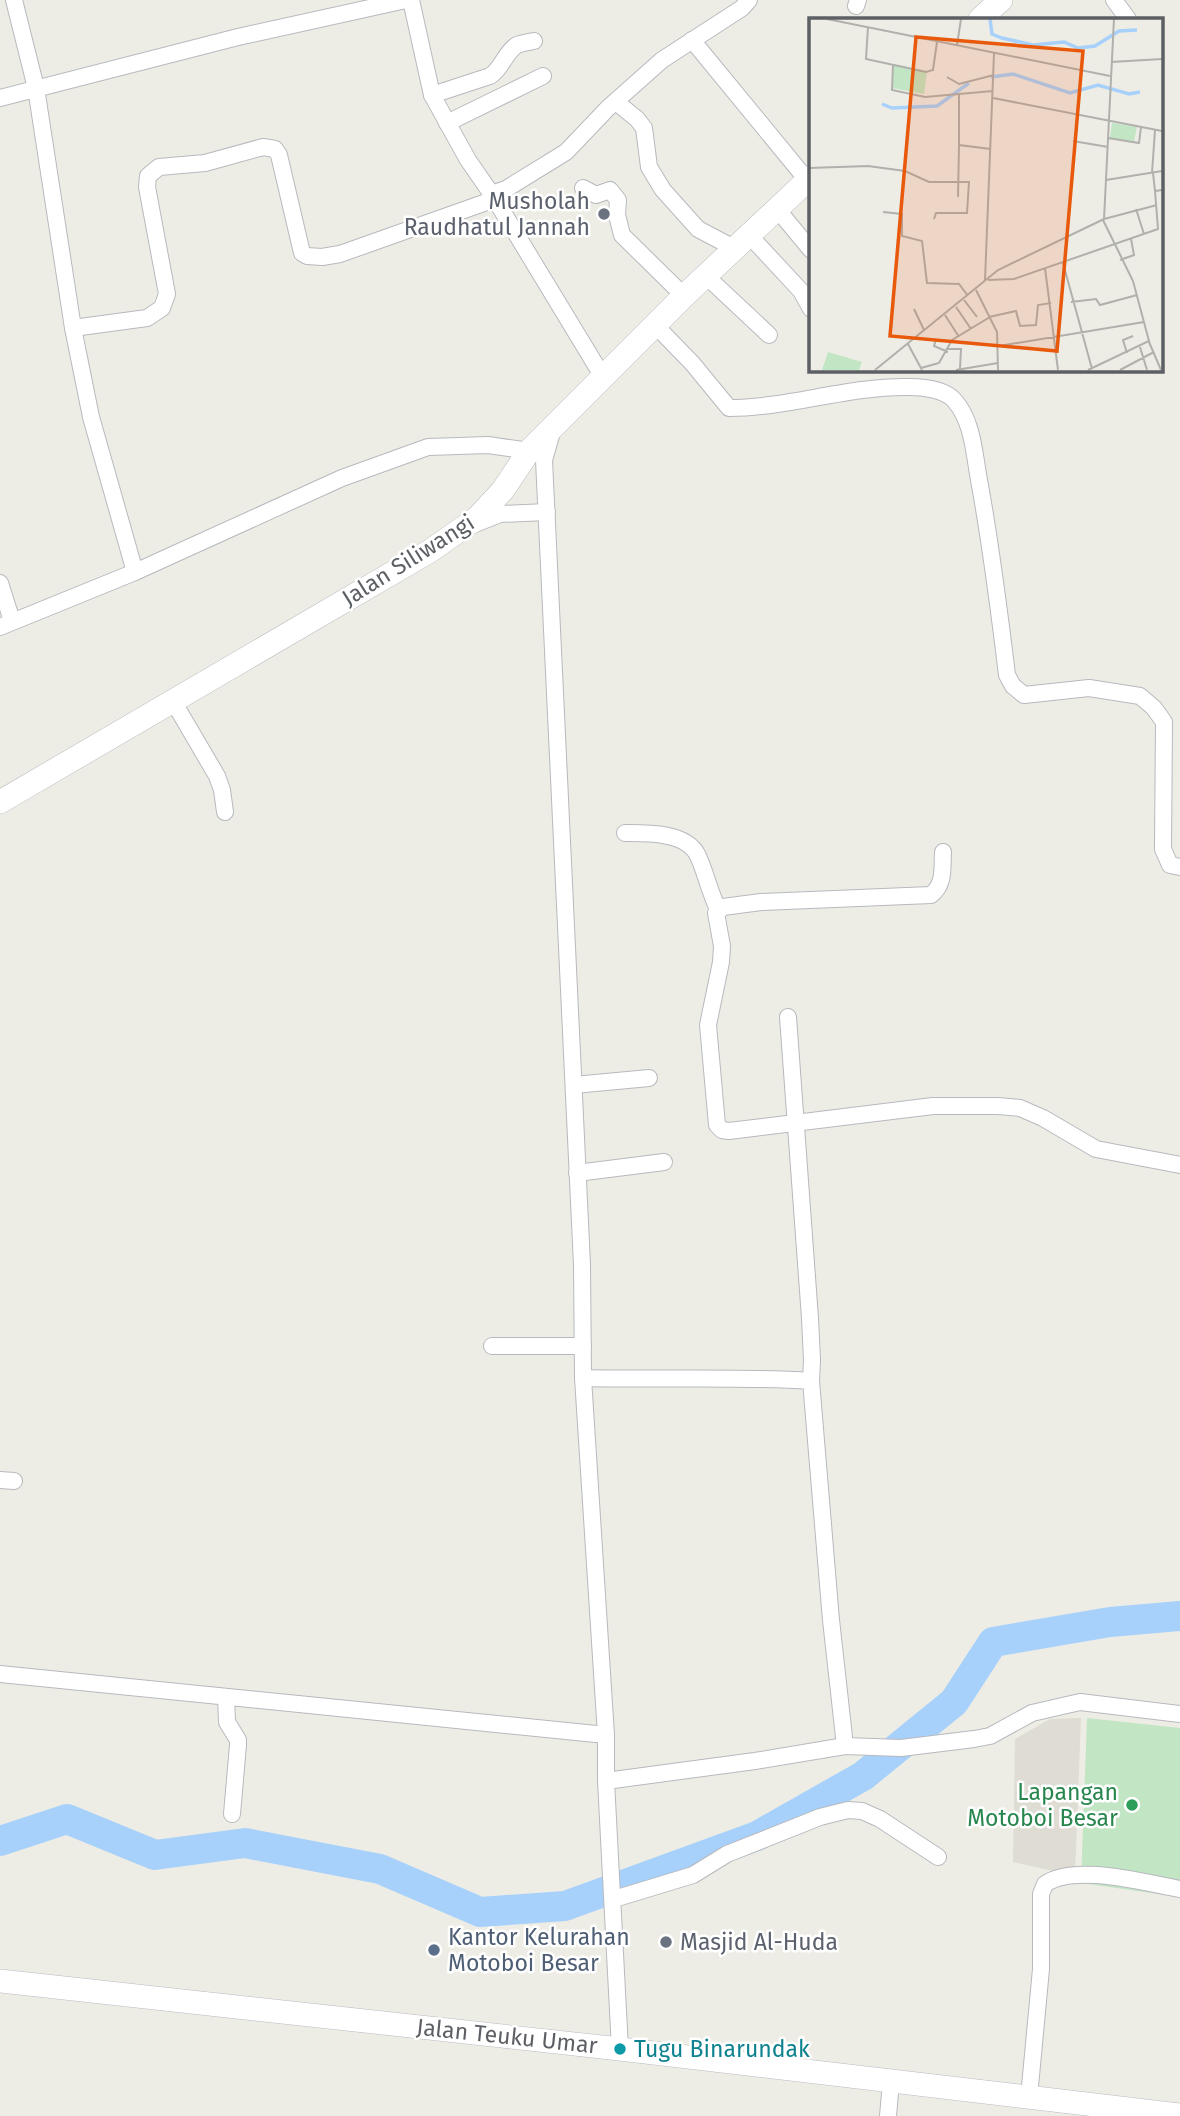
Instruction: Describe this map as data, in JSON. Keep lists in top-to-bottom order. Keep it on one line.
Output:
{"streets":{"street":["Jalan Siliwangi","Jalan Teuku Umar"]},"places":["Musholah Raudhatul Jannah","Lapangan Motoboi Besar","Masjid Al-Huda","Kantor Kelurahan Motoboi Besar","Tugu Binarundak"]}
